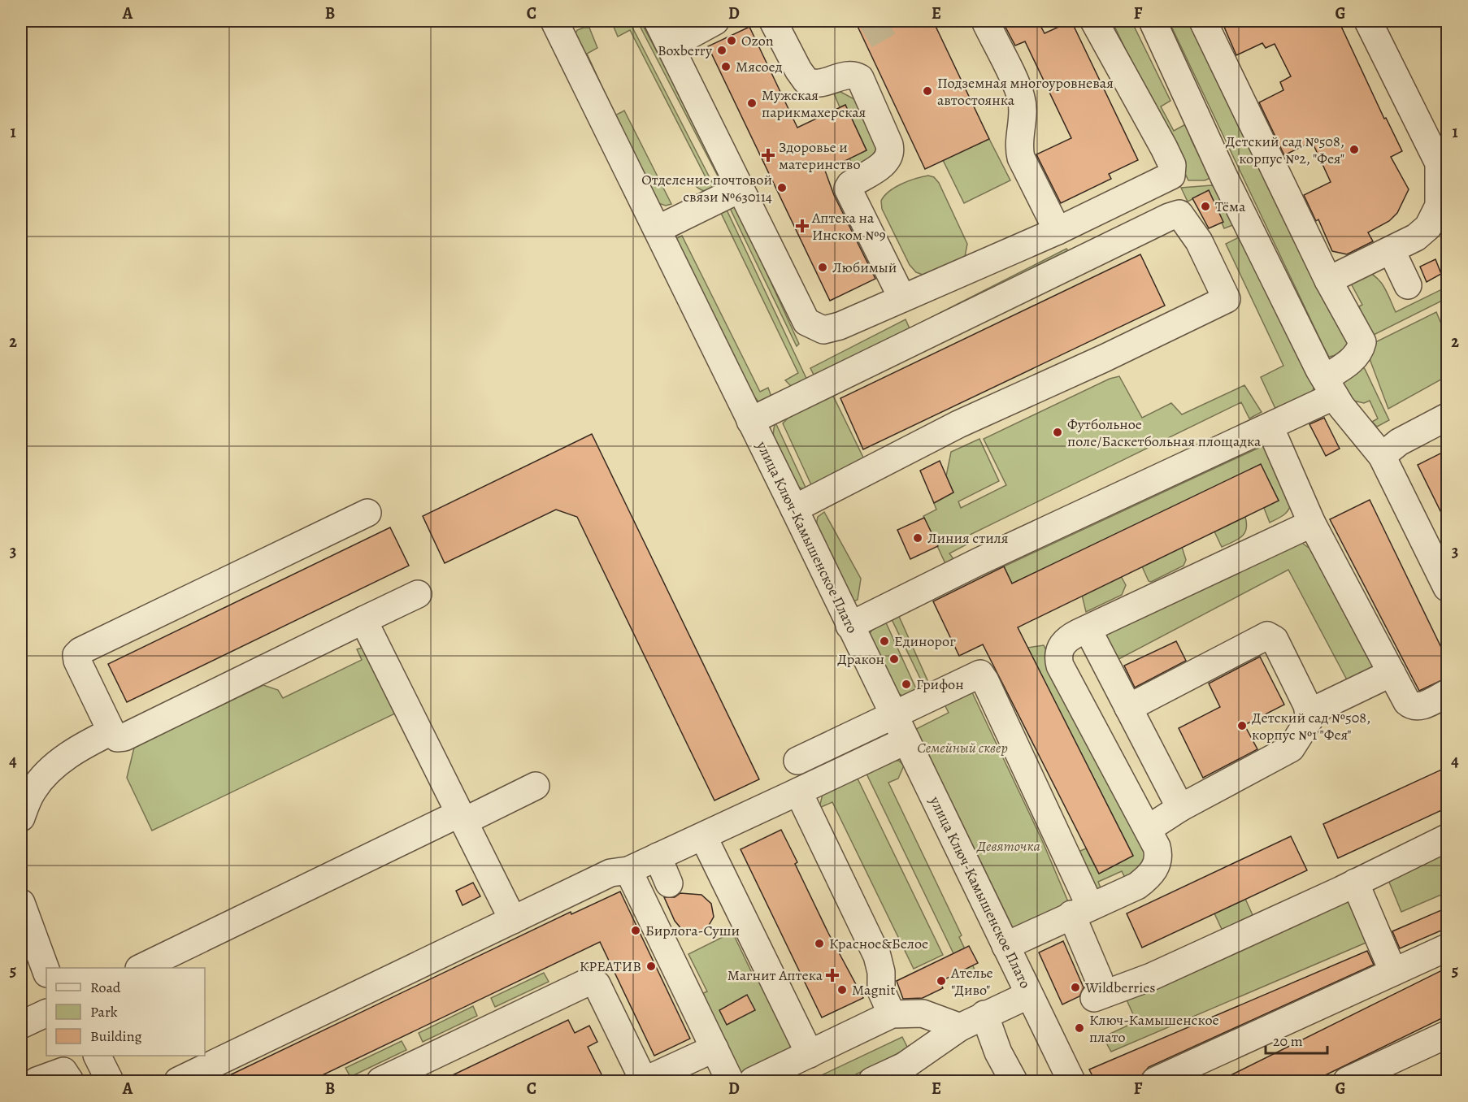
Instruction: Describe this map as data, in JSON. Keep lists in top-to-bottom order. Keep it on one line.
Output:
{"streets":{"street":["улица Ключ-Камышенское Плато"]},"parks":["Семейный сквер","Девяточка"],"places":{"other":["Ozon","Boxberry","Мясоед","Подземная многоуровневая автостоянка","Мужская парикмахерская","Детский сад №508, корпус №2, \"Фея\"","Отделение почтовой связи №630114","Тёма","Любимый","Футбольное поле/Баскетбольная площадка","Линия стиля","Единорог","Дракон","Грифон","Детский сад №508, корпус №1 \"Фея\"","Бирлога-Суши","Красное&Белое","КРЕАТИВ","Ателье \"Диво\"","Wildberries","Magnit","Ключ-Камышенское плато"],"health":["Здоровье и материнство","Аптека на Инском №9","Магнит Аптека"]},"legend":["Road","Park","Building"],"scale_bar":"20 m","grid":{"columns":["A","B","C","D","E","F","G"],"rows":["1","2","3","4","5"]}}
